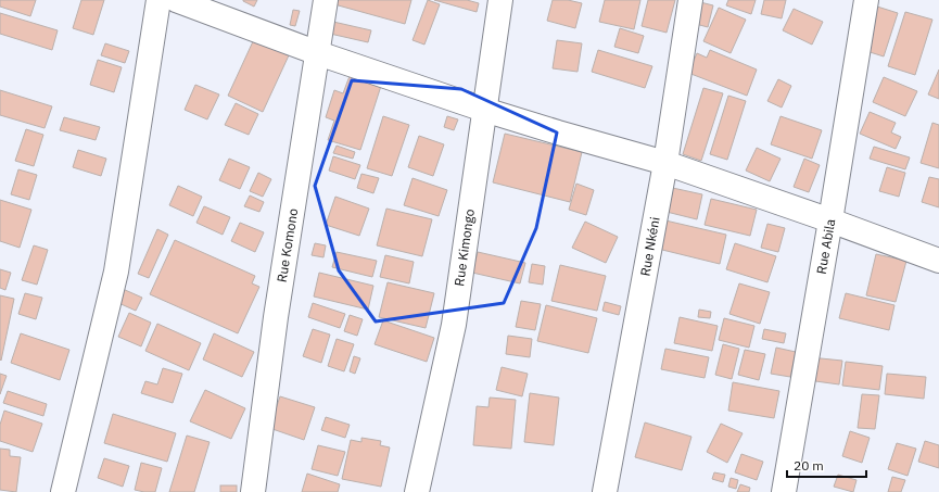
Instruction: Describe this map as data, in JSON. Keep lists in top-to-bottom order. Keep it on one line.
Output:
{"streets":{"street":["Rue Komono","Rue Nkéni","Rue Abila","Rue Kimongo"]},"scale_bar":"20 m"}
